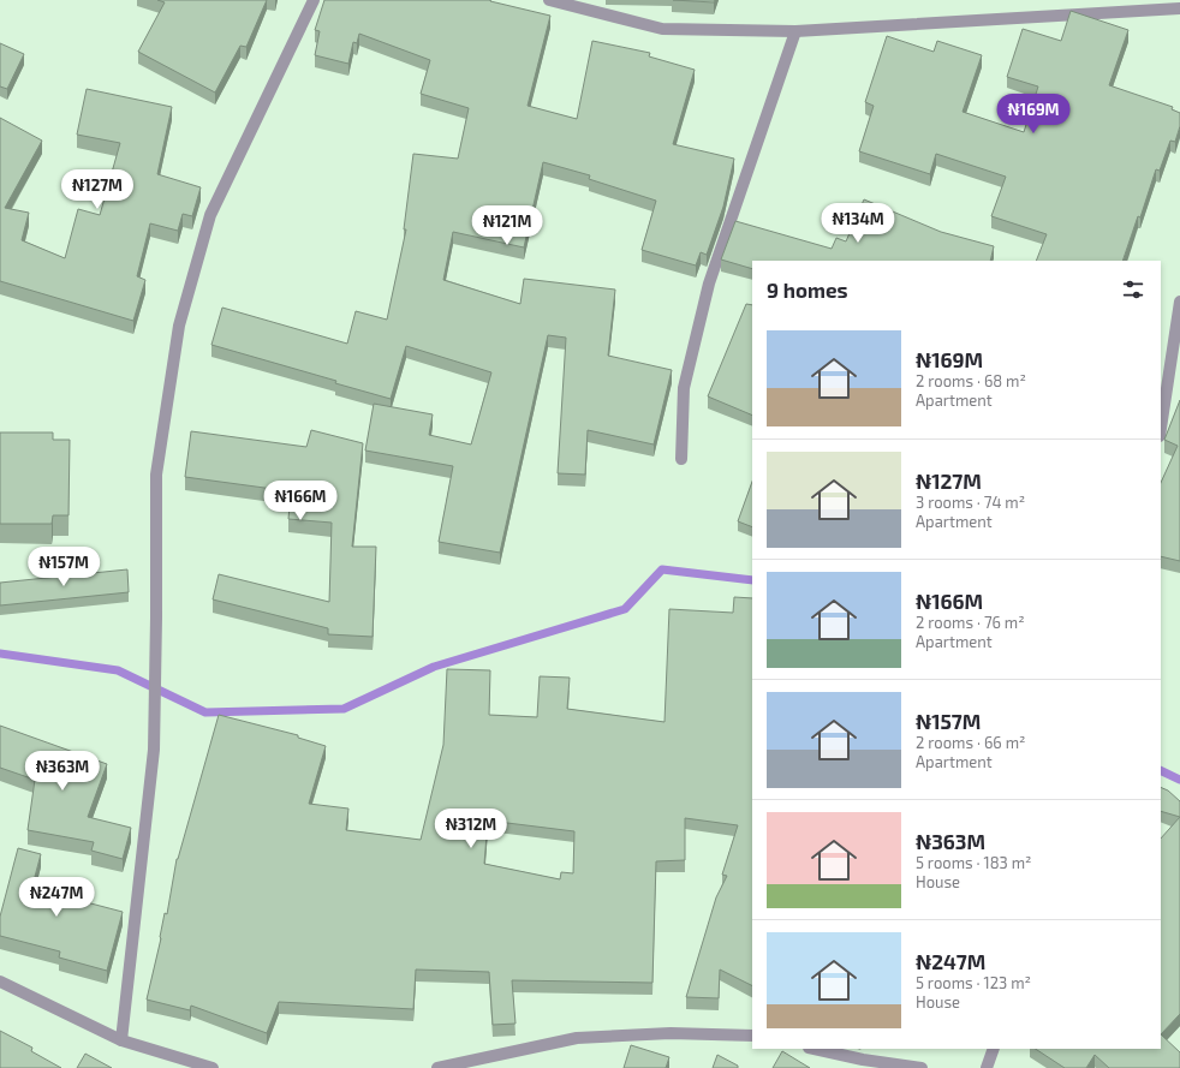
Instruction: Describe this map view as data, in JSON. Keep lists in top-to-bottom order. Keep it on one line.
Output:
{"page":{"price":["₦169M","₦127M","₦134M","₦121M","₦166M","₦157M","₦363M","₦312M","₦247M"],"heading":"9 homes","list":[{"name":"₦169M","note":"2 rooms · 68 m² · Apartment"},{"name":"₦127M","note":"3 rooms · 74 m² · Apartment"},{"name":"₦166M","note":"2 rooms · 76 m² · Apartment"},{"name":"₦157M","note":"2 rooms · 66 m² · Apartment"},{"name":"₦363M","note":"5 rooms · 183 m² · House"},{"name":"₦247M","note":"5 rooms · 123 m² · House"}]}}
